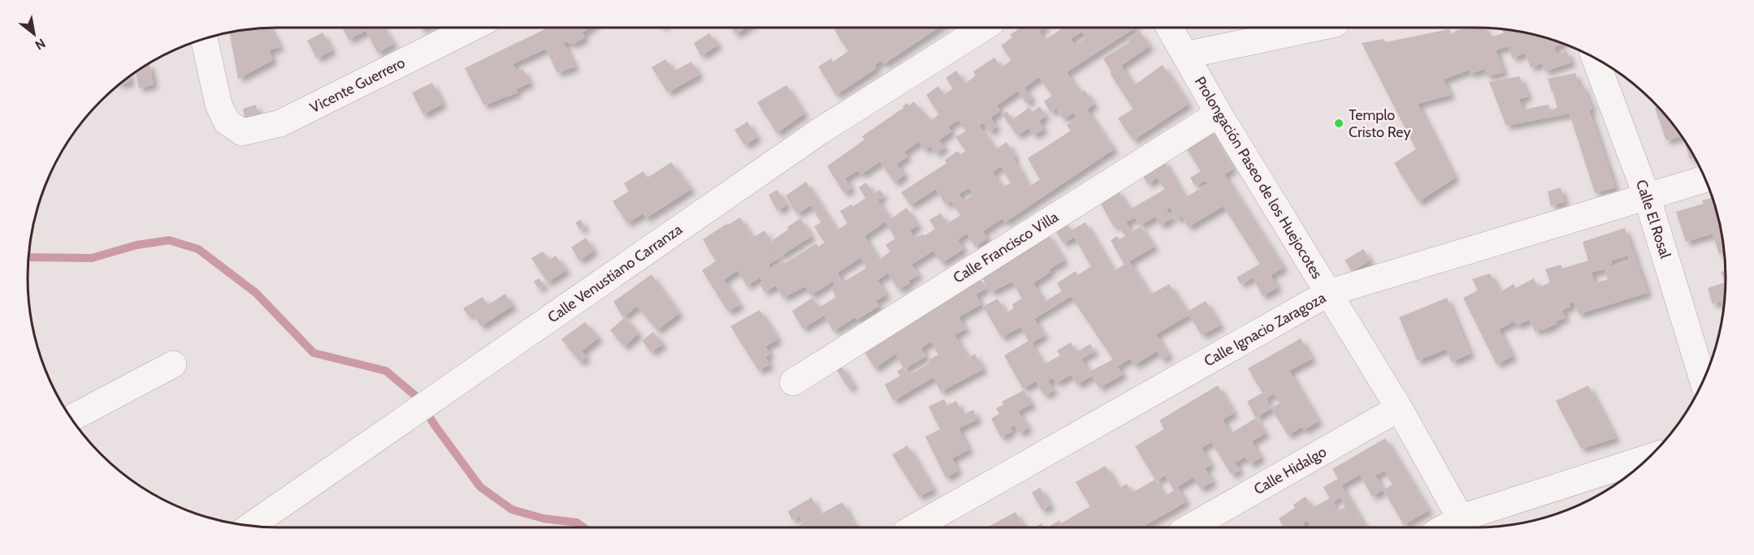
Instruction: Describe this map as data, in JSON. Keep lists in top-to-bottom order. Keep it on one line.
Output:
{"streets":{"street":["Vicente Guerrero","Prolongación Paseo de los Huejocotes","Calle El Rosal","Calle Francisco Villa","Calle Venustiano Carranza","Calle Ignacio Zaragoza","Calle Hidalgo"]},"crossings":[["Prolongación Paseo de los Huejocotes","Calle Francisco Villa"],["Prolongación Paseo de los Huejocotes","Calle Ignacio Zaragoza"],["Prolongación Paseo de los Huejocotes","Calle Hidalgo"],["Calle El Rosal","Calle Ignacio Zaragoza"]],"places":["Templo Cristo Rey"],"north":"bottom right"}
